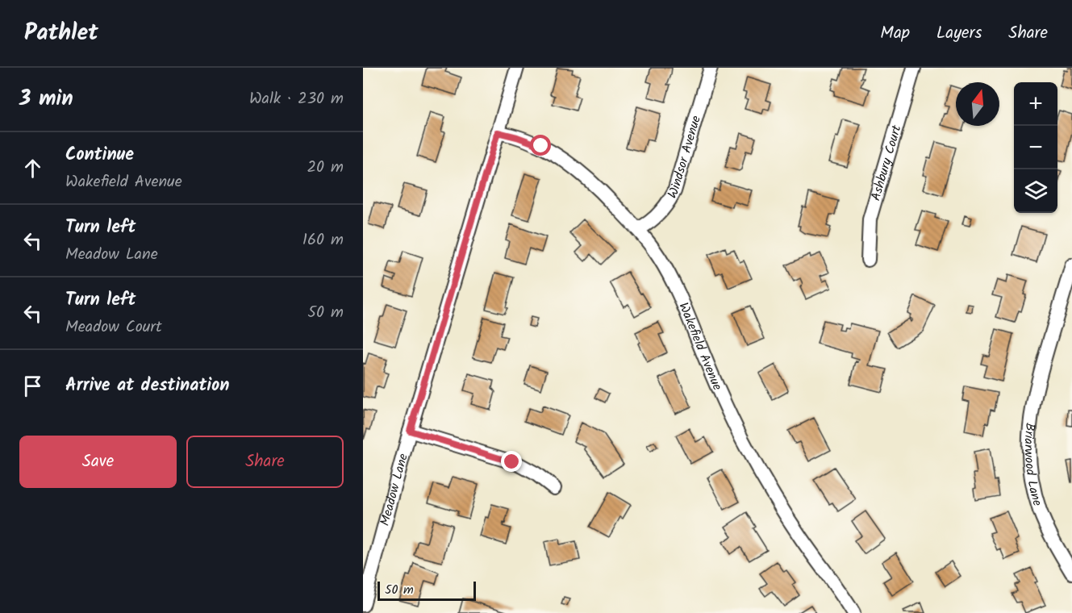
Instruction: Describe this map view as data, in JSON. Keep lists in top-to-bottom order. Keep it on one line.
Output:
{"streets":{"street":["Windsor Avenue","Ashbury Court","Wakefield Avenue","Briarwood Lane","Meadow Lane"]},"crossings":[["Windsor Avenue","Wakefield Avenue"],["Wakefield Avenue","Meadow Lane"]],"scale_bar":"50 m","north":"top","page":{"header":"Pathlet","nav":["Map","Layers","Share"],"heading":["3 min","Walk · 230 m"],"map_buttons":["+","−"],"list":[["Continue","Wakefield Avenue","20 m"],["Turn left","Meadow Lane","160 m"],["Turn left","Meadow Court","50 m"],"Arrive at destination"],"buttons":["Save","Share"],"scale":"50 m"}}
